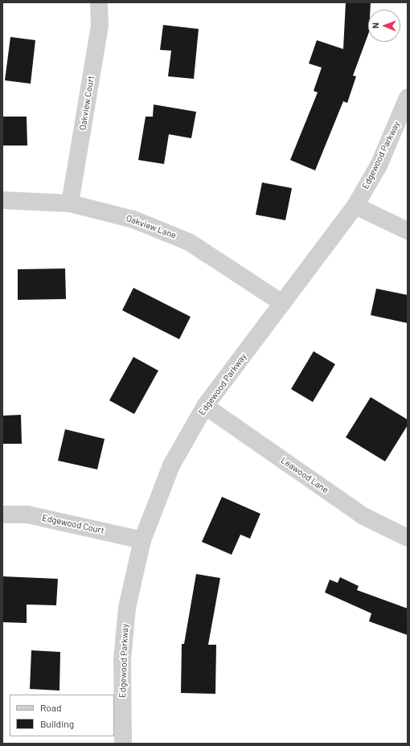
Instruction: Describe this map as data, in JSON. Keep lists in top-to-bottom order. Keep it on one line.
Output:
{"streets":{"street":["Oakview Court","Edgewood Parkway","Oakview Lane","Leawood Lane","Edgewood Court"]},"crossings":[["Oakview Court","Oakview Lane"],["Edgewood Parkway","Oakview Lane"],["Edgewood Parkway","Leawood Lane"],["Edgewood Parkway","Edgewood Court"]],"legend":["Road","Building"],"north":"left"}
